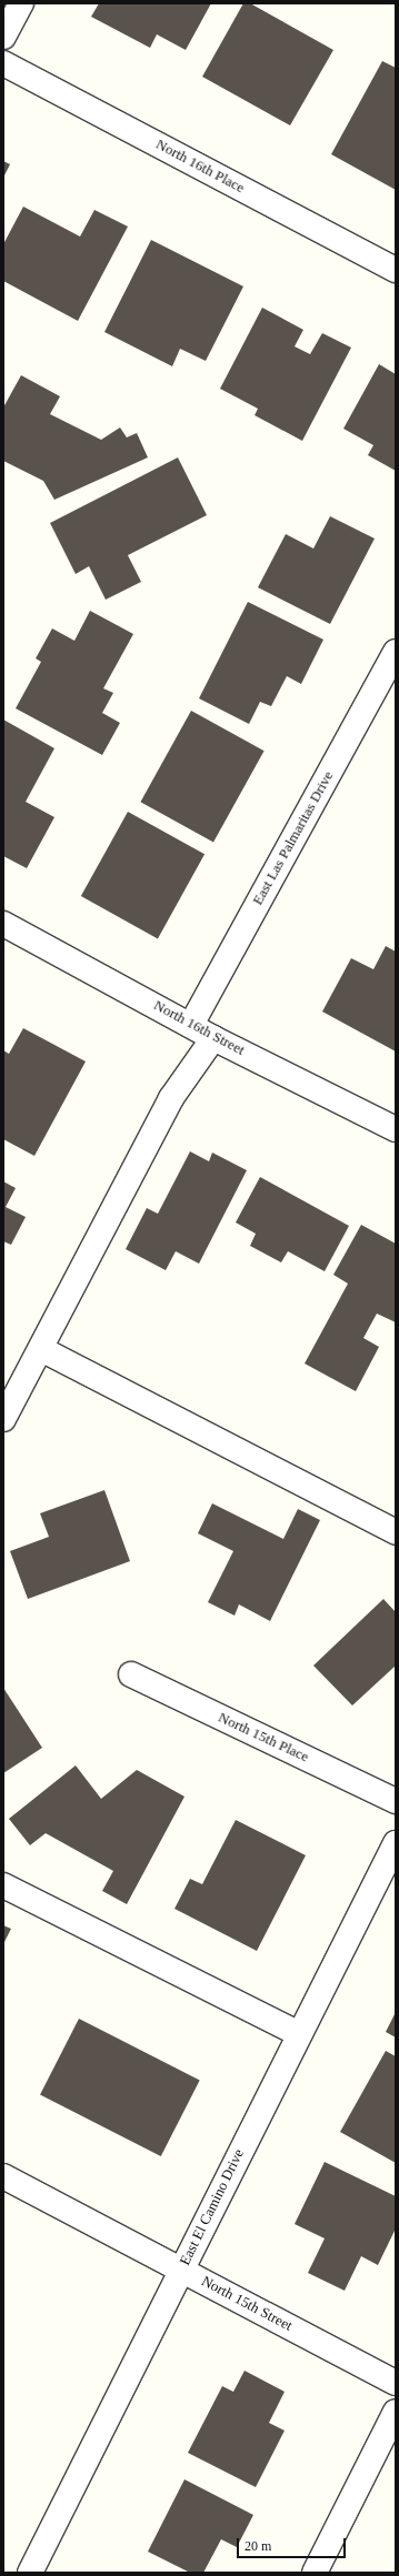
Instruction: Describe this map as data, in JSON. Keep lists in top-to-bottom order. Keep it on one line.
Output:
{"streets":{"street":["North 16th Place","East Las Palmaritas Drive","North 16th Street","North 15th Place","East El Camino Drive","North 15th Street"]},"crossings":[["East Las Palmaritas Drive","North 16th Street"],["East El Camino Drive","North 15th Street"]],"scale_bar":"20 m"}
